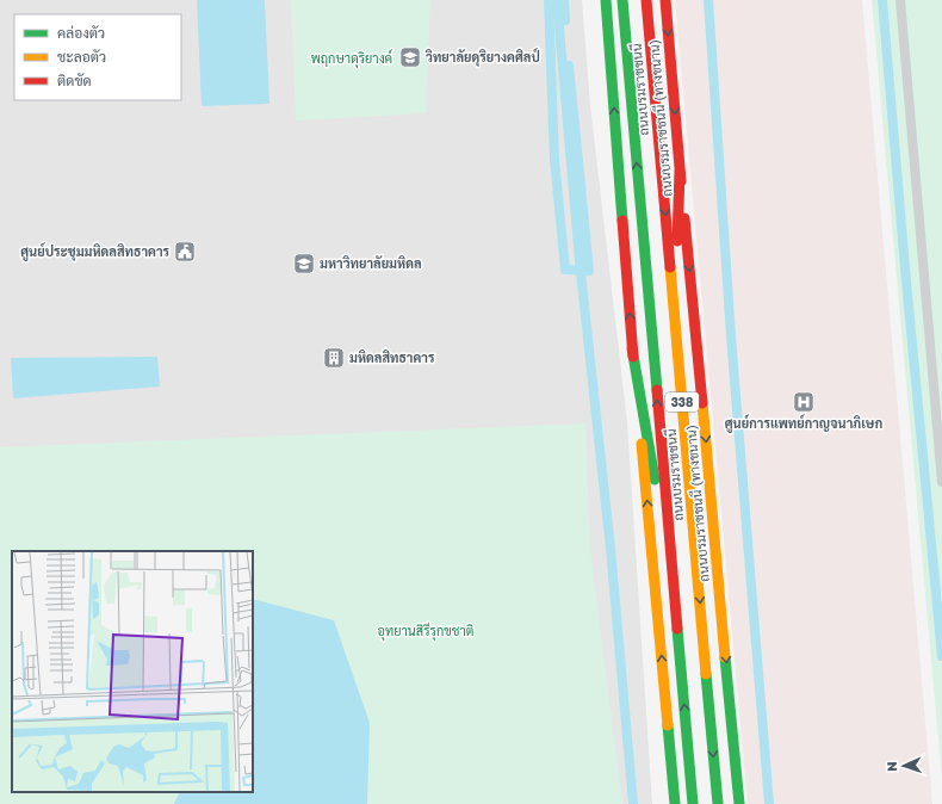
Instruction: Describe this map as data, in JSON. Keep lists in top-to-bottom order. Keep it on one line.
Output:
{"streets":{"main road":["ถนนบรมราชชนนี","ถนนบรมราชชนนี (ทางขนาน)","338"]},"parks":["พฤกษาดุริยางค์","อุทยานสิรีรุกขชาติ"],"places":{"school or university":["วิทยาลัยดุริยางคศิลป์","มหาวิทยาลัยมหิดล"],"public building":["ศูนย์ประชุมมหิดลสิทธาคาร"],"building":["มหิดลสิทธาคาร"],"hospital":["ศูนย์การแพทย์กาญจนาภิเษก"]},"legend":["คล่องตัว","ชะลอตัว","ติดขัด"],"north":"left"}
